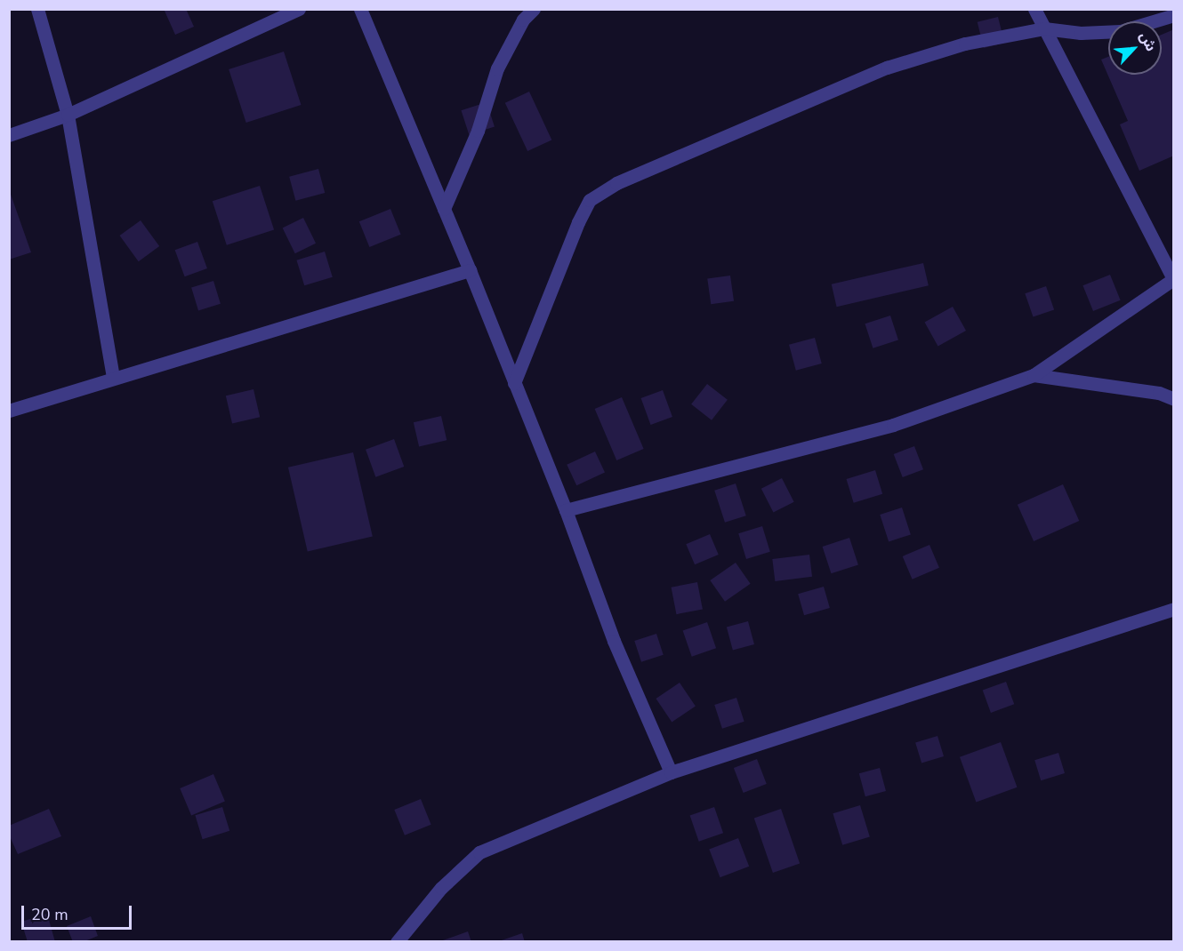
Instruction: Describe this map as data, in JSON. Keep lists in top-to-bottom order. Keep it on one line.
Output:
{"scale_bar":"20 m","north":"top right"}
